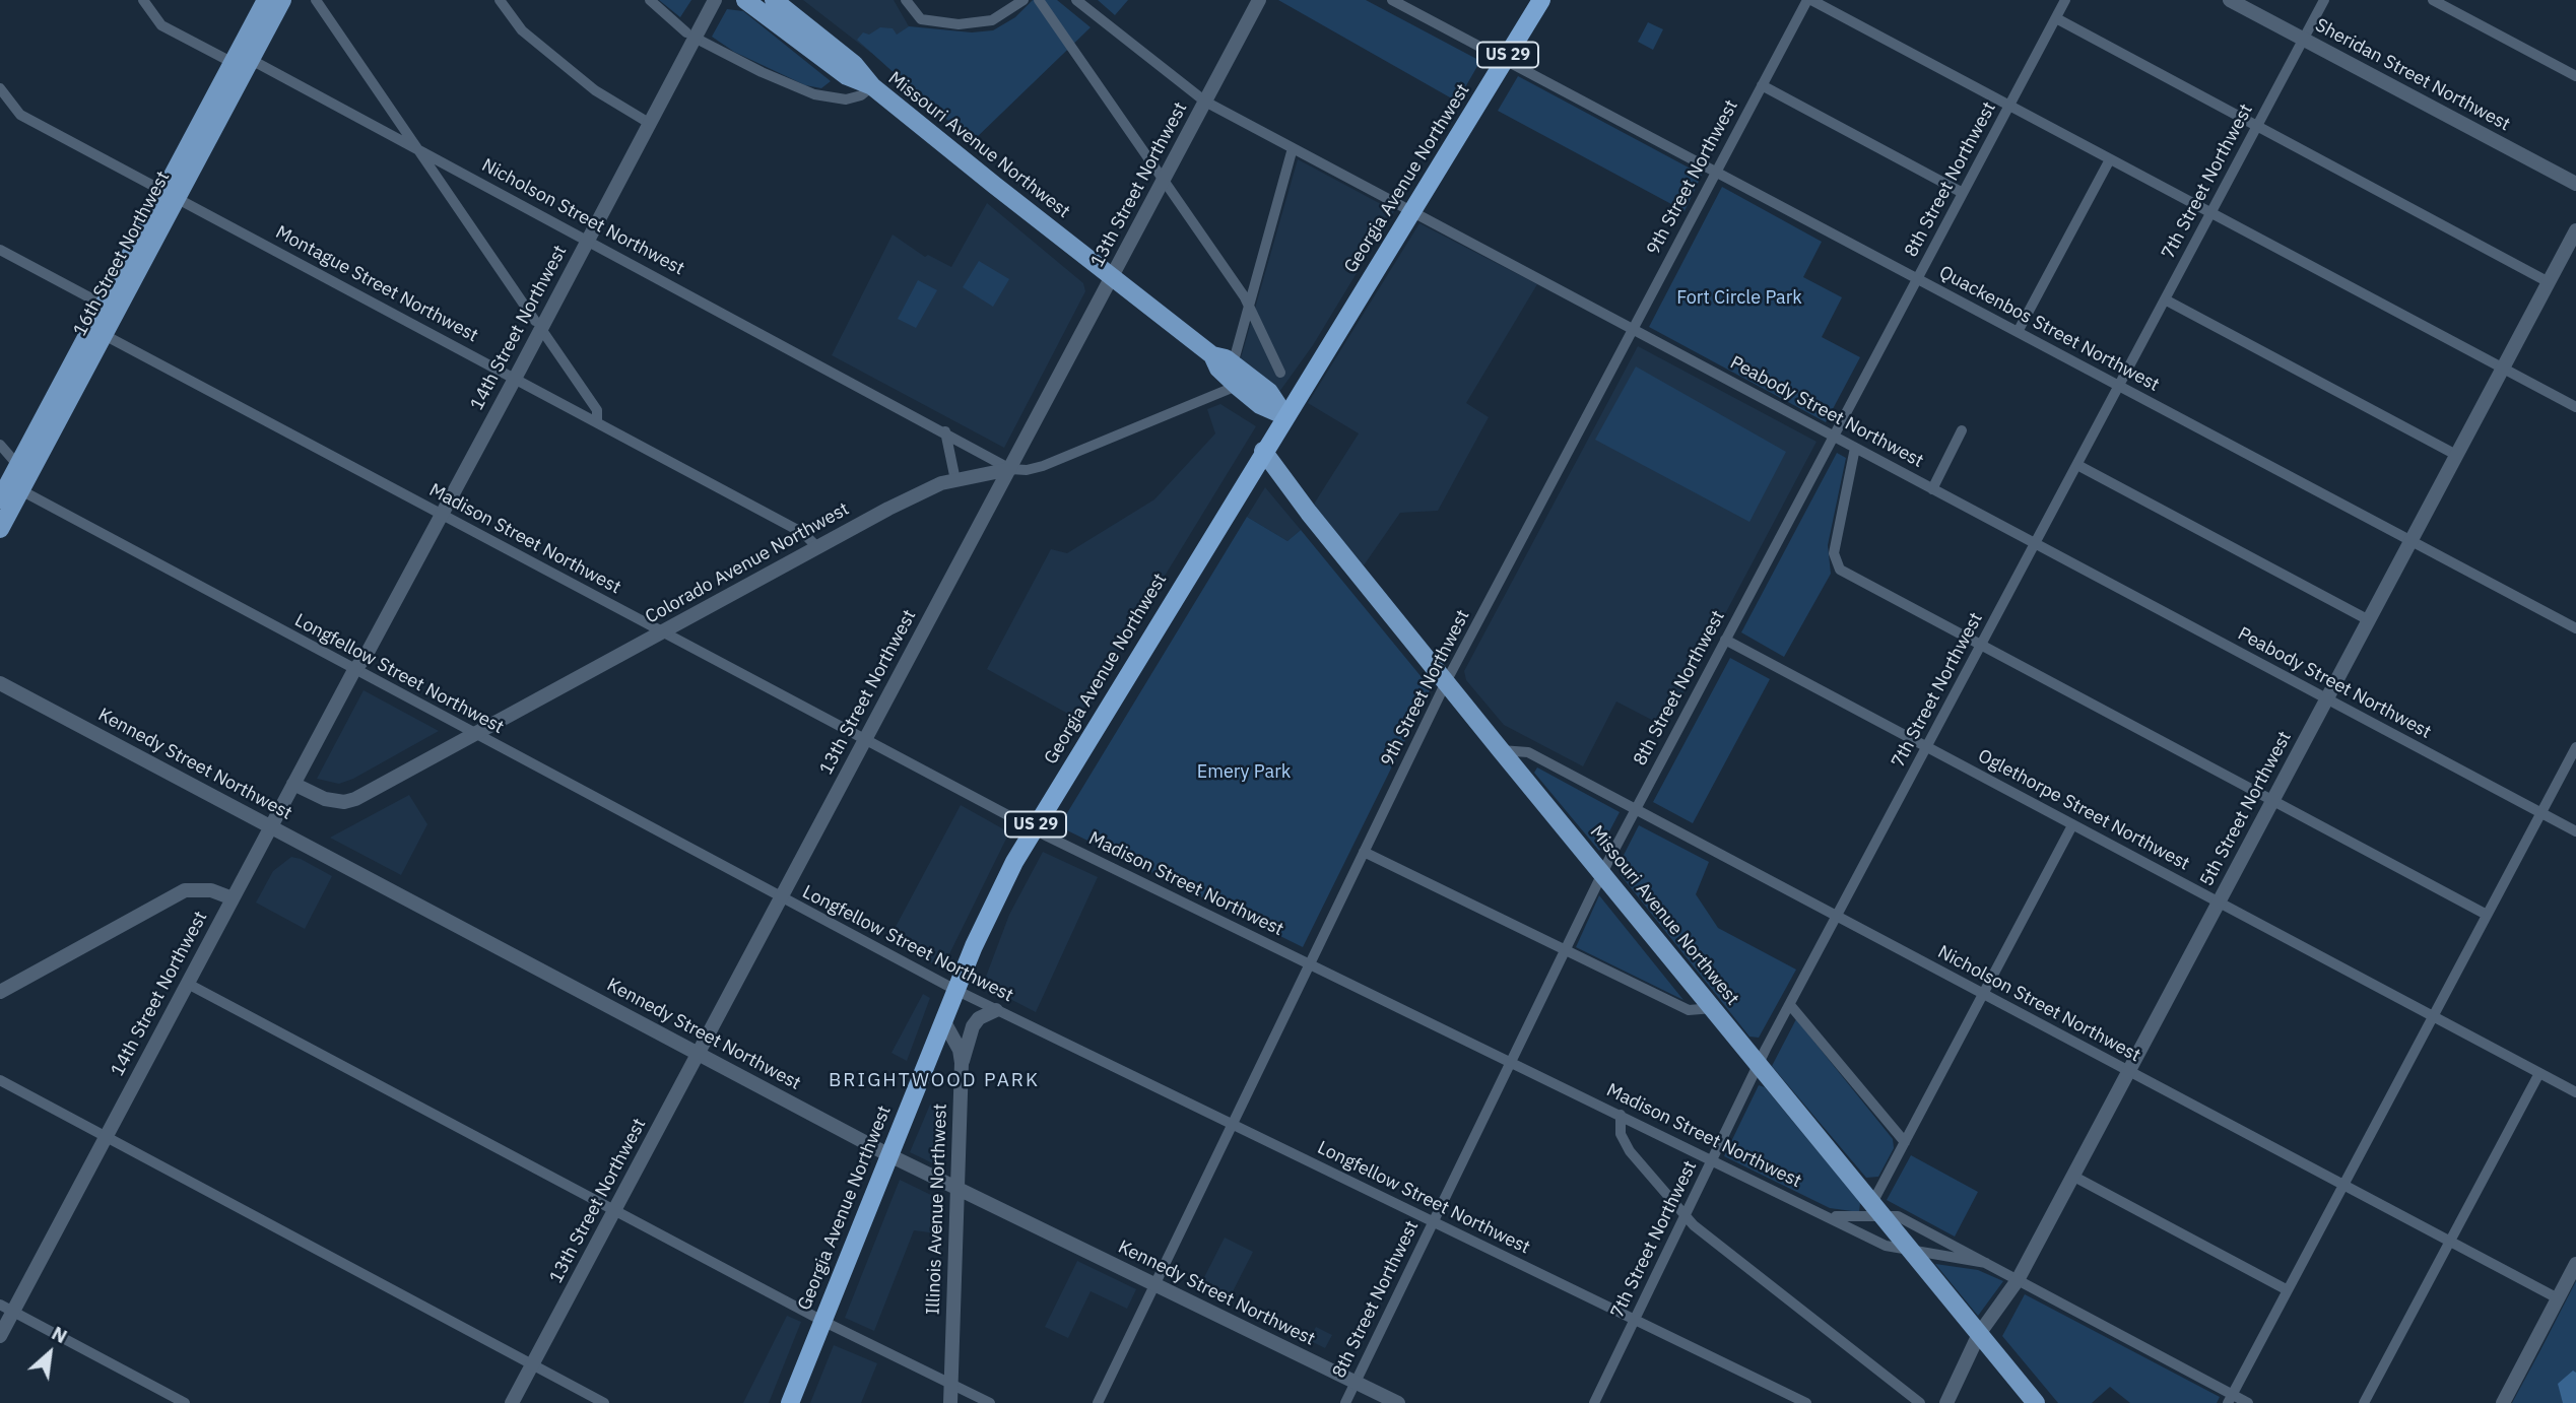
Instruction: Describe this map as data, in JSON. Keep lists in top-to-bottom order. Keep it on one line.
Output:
{"streets":{"highway":["US 29","Georgia Avenue Northwest"],"main road":["Missouri Avenue Northwest","16th Street Northwest"],"street":["Sheridan Street Northwest","9th Street Northwest","8th Street Northwest","7th Street Northwest","13th Street Northwest","Nicholson Street Northwest","Montague Street Northwest","14th Street Northwest","Quackenbos Street Northwest","Peabody Street Northwest","Madison Street Northwest","Colorado Avenue Northwest","Longfellow Street Northwest","Kennedy Street Northwest","5th Street Northwest","Oglethorpe Street Northwest","Illinois Avenue Northwest"]},"crossings":[["Sheridan Street Northwest","7th Street Northwest"],["Missouri Avenue Northwest","9th Street Northwest"],["Missouri Avenue Northwest","Georgia Avenue Northwest"],["Missouri Avenue Northwest","8th Street Northwest"],["Missouri Avenue Northwest","7th Street Northwest"],["Missouri Avenue Northwest","13th Street Northwest"],["Missouri Avenue Northwest","Nicholson Street Northwest"],["Missouri Avenue Northwest","14th Street Northwest"],["Missouri Avenue Northwest","Madison Street Northwest"],["Missouri Avenue Northwest","Colorado Avenue Northwest"],["Missouri Avenue Northwest","5th Street Northwest"],["9th Street Northwest","Quackenbos Street Northwest"],["9th Street Northwest","Peabody Street Northwest"],["9th Street Northwest","Madison Street Northwest"],["9th Street Northwest","Longfellow Street Northwest"],["9th Street Northwest","Kennedy Street Northwest"],["Georgia Avenue Northwest","Quackenbos Street Northwest"],["Georgia Avenue Northwest","Peabody Street Northwest"],["Georgia Avenue Northwest","Madison Street Northwest"],["Georgia Avenue Northwest","Longfellow Street Northwest"],["Georgia Avenue Northwest","Kennedy Street Northwest"],["Georgia Avenue Northwest","Illinois Avenue Northwest"],["8th Street Northwest","Nicholson Street Northwest"],["8th Street Northwest","Quackenbos Street Northwest"],["8th Street Northwest","Peabody Street Northwest"],["8th Street Northwest","Madison Street Northwest"],["8th Street Northwest","Longfellow Street Northwest"],["8th Street Northwest","Kennedy Street Northwest"],["8th Street Northwest","Oglethorpe Street Northwest"],["7th Street Northwest","Nicholson Street Northwest"],["7th Street Northwest","Quackenbos Street Northwest"],["7th Street Northwest","Peabody Street Northwest"],["7th Street Northwest","Madison Street Northwest"],["7th Street Northwest","Longfellow Street Northwest"],["7th Street Northwest","Oglethorpe Street Northwest"],["13th Street Northwest","Nicholson Street Northwest"],["13th Street Northwest","Peabody Street Northwest"],["13th Street Northwest","Madison Street Northwest"],["13th Street Northwest","Colorado Avenue Northwest"],["13th Street Northwest","Longfellow Street Northwest"],["13th Street Northwest","Kennedy Street Northwest"],["Nicholson Street Northwest","16th Street Northwest"],["Nicholson Street Northwest","14th Street Northwest"],["Nicholson Street Northwest","Colorado Avenue Northwest"],["Nicholson Street Northwest","5th Street Northwest"],["16th Street Northwest","Montague Street Northwest"],["16th Street Northwest","Madison Street Northwest"],["16th Street Northwest","Longfellow Street Northwest"],["Montague Street Northwest","14th Street Northwest"],["Montague Street Northwest","Colorado Avenue Northwest"],["14th Street Northwest","Madison Street Northwest"],["14th Street Northwest","Colorado Avenue Northwest"],["14th Street Northwest","Longfellow Street Northwest"],["14th Street Northwest","Kennedy Street Northwest"],["Quackenbos Street Northwest","5th Street Northwest"],["Peabody Street Northwest","5th Street Northwest"],["Madison Street Northwest","Colorado Avenue Northwest"],["Madison Street Northwest","5th Street Northwest"],["Colorado Avenue Northwest","Longfellow Street Northwest"],["Kennedy Street Northwest","Illinois Avenue Northwest"],["5th Street Northwest","Oglethorpe Street Northwest"]],"districts":["BRIGHTWOOD PARK"],"parks":["Fort Circle Park","Emery Park"],"north":"top right"}
